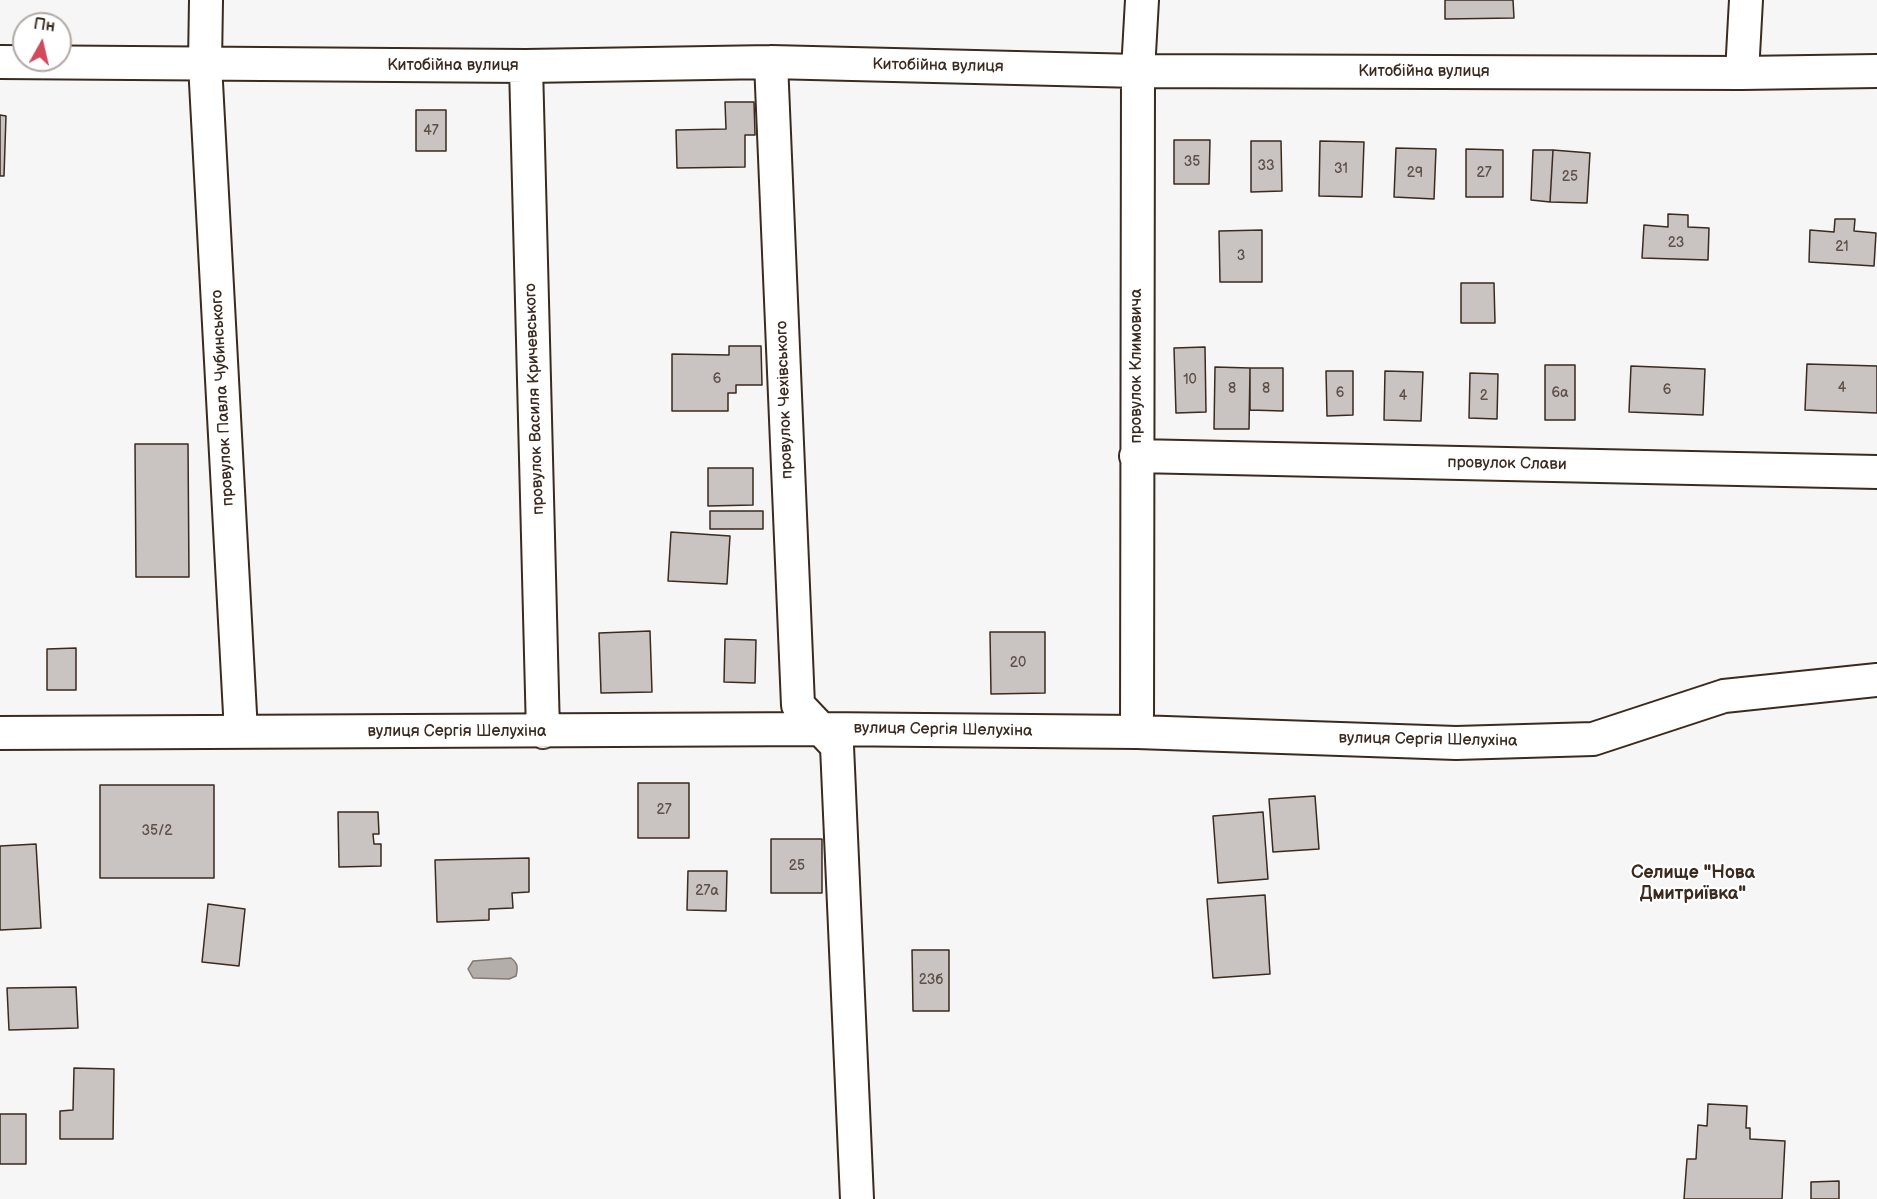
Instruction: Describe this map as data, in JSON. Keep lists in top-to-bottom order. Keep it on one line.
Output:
{"streets":{"street":["Китобійна вулиця","провулок Климовича","провулок Павла Чубинського","провулок Василя Кричевського","провулок Чехівського","провулок Слави","вулиця Сергія Шелухіна"]},"crossings":[["Китобійна вулиця","провулок Климовича"],["Китобійна вулиця","провулок Павла Чубинського"],["Китобійна вулиця","провулок Василя Кричевського"],["Китобійна вулиця","провулок Чехівського"],["провулок Климовича","провулок Слави"],["провулок Климовича","вулиця Сергія Шелухіна"],["провулок Павла Чубинського","вулиця Сергія Шелухіна"],["провулок Василя Кричевського","вулиця Сергія Шелухіна"],["провулок Чехівського","вулиця Сергія Шелухіна"]],"districts":["Селище \"Нова Дмитриївка\""],"house_numbers":["47","35","33","31","29","27","25","23","21","3","6","10","4","8","8","6","6","6а","4","2","20","27","35/2","25","27а","23б"],"north":"top"}
